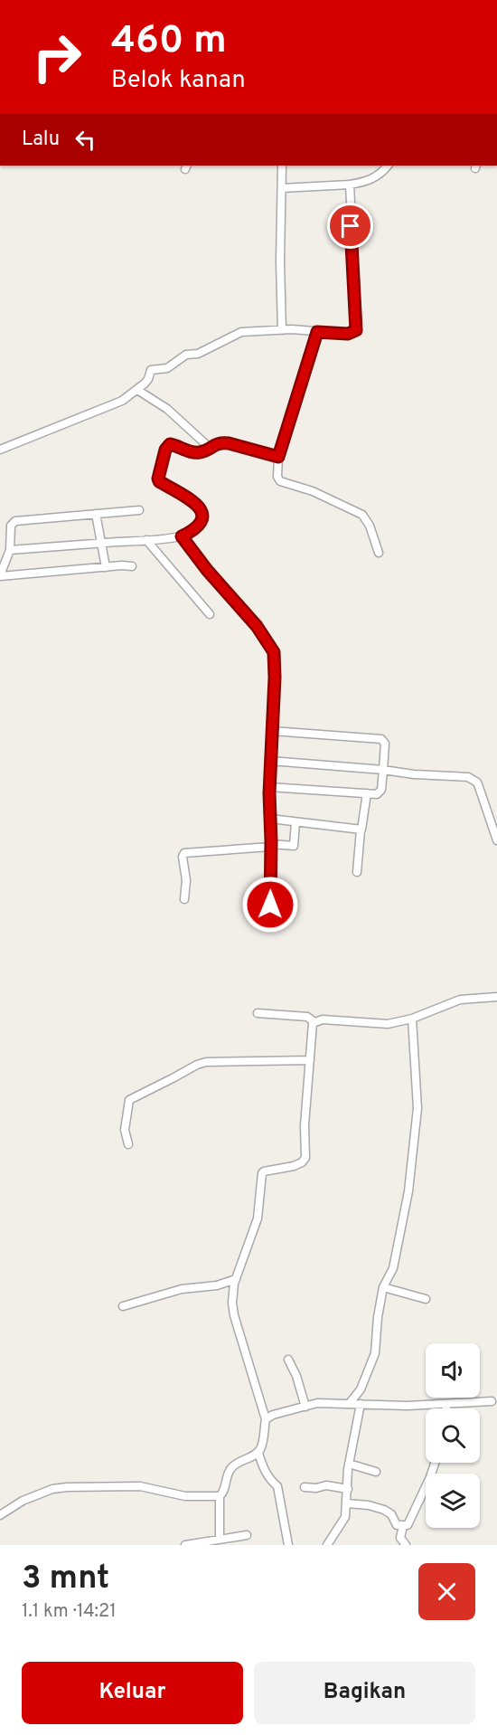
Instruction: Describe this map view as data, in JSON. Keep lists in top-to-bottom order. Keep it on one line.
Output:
{"page":{"turn":["460 m","Belok kanan"],"then":"Lalu","heading":["3 mnt","1.1 km · 14:21"],"buttons":["Keluar","Bagikan"]}}
